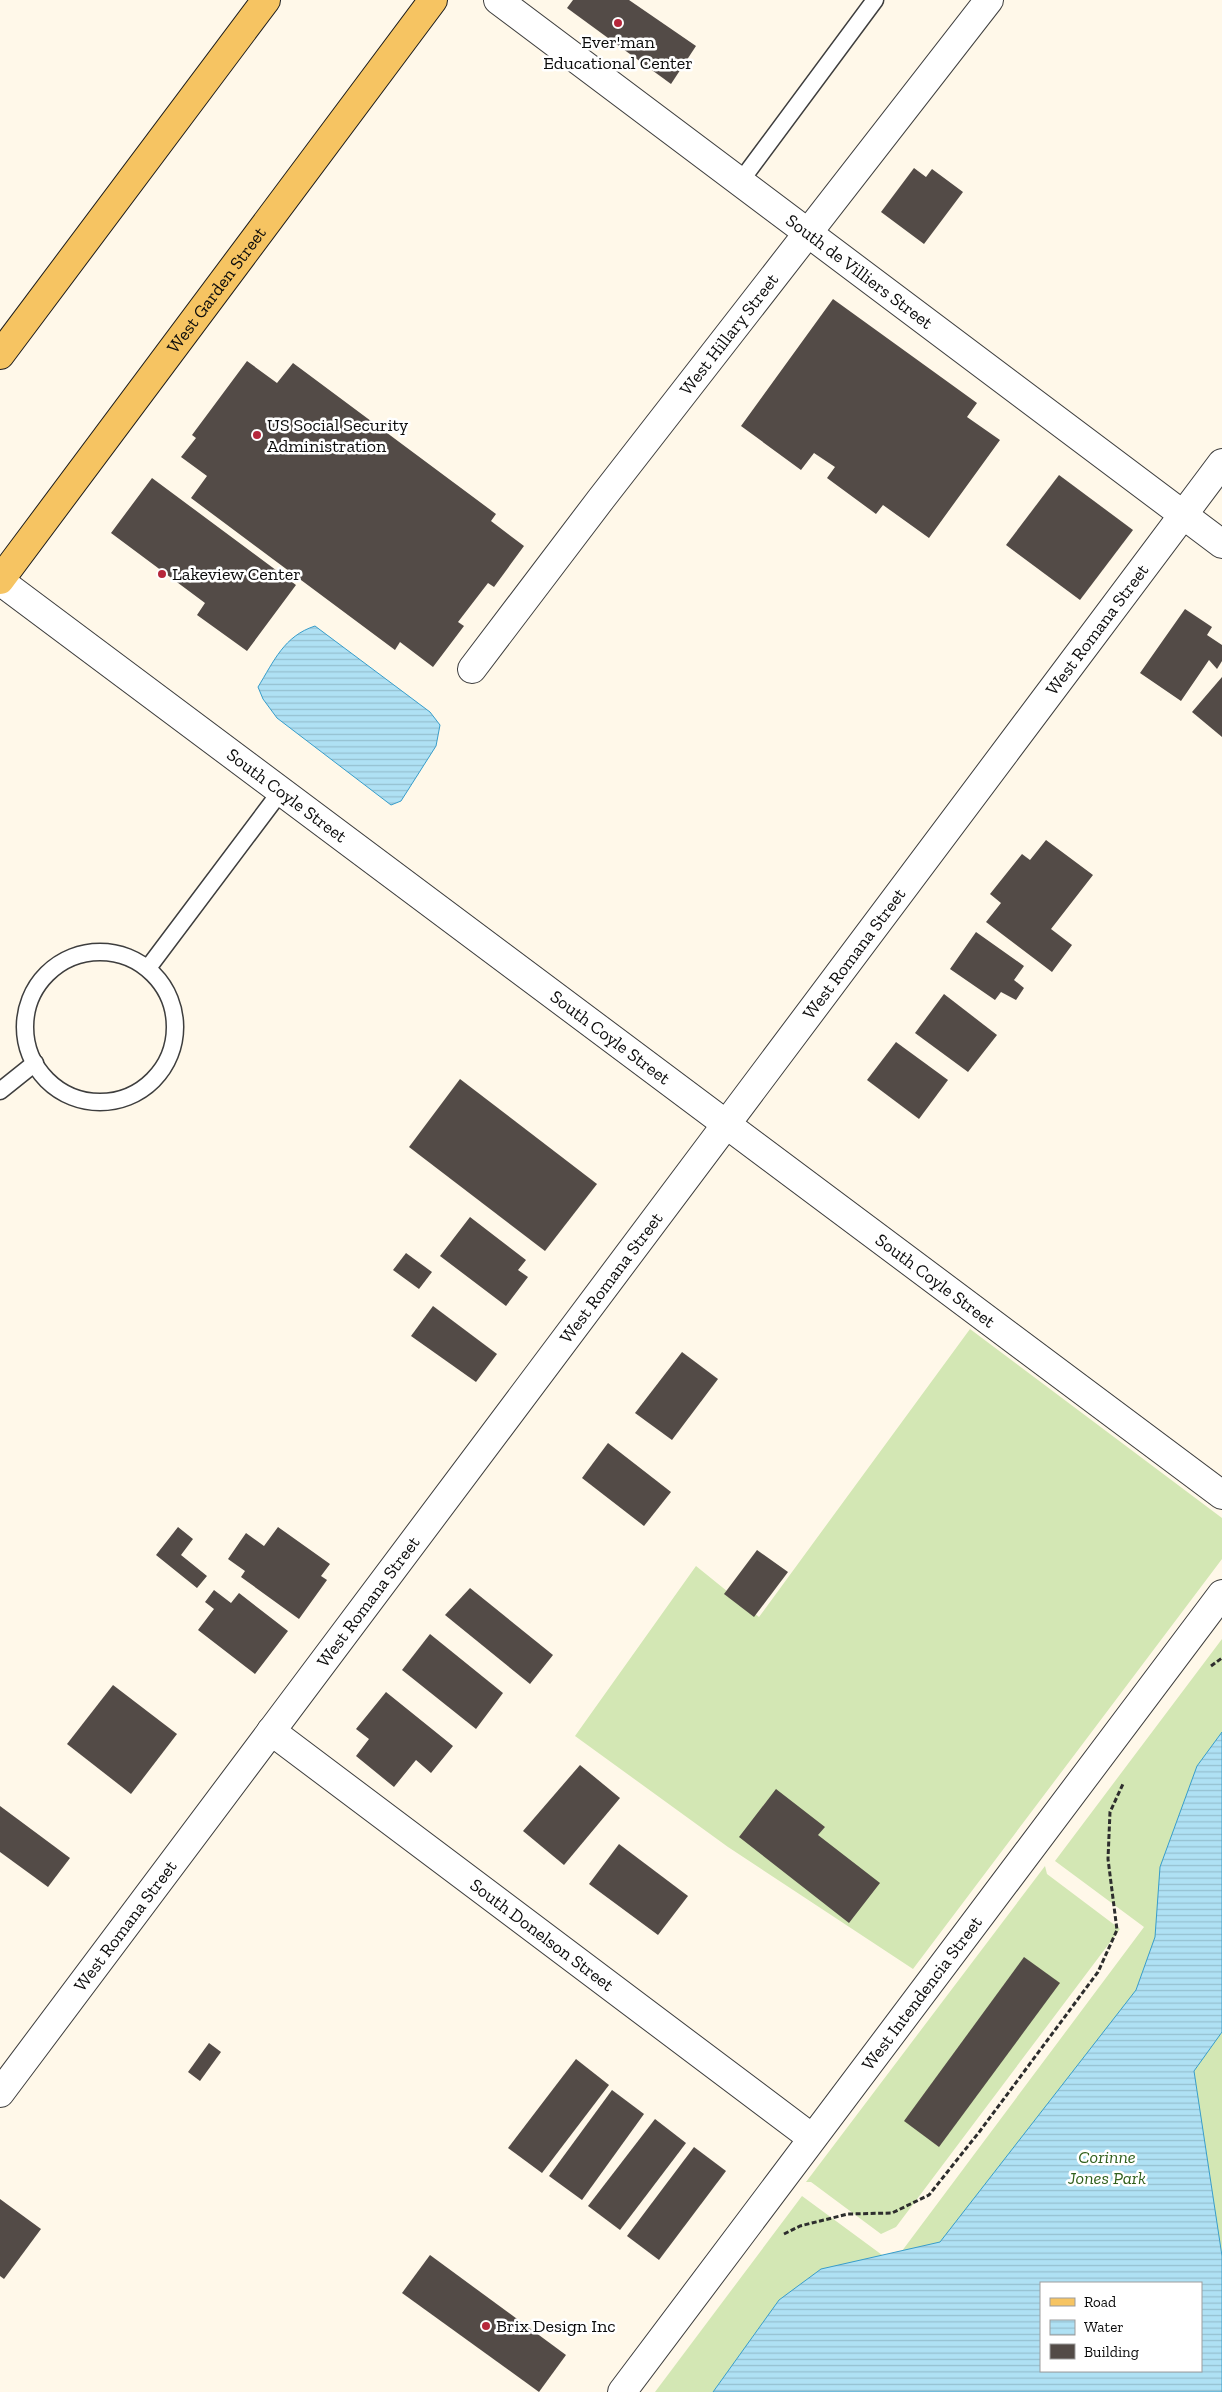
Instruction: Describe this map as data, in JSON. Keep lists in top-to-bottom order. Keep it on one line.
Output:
{"streets":{"main road":["West Garden Street"],"street":["South de Villiers Street","West Hillary Street","West Romana Street","South Coyle Street","South Donelson Street","West Intendencia Street"]},"crossings":[["South de Villiers Street","West Hillary Street"],["South de Villiers Street","West Romana Street"],["West Garden Street","South Coyle Street"],["West Romana Street","South Coyle Street"],["West Romana Street","South Donelson Street"],["South Donelson Street","West Intendencia Street"]],"parks":["Corinne Jones Park"],"places":["Ever'man Educational Center","US Social Security Administration","Lakeview Center","Brix Design Inc"],"legend":["Road","Water","Building"]}
